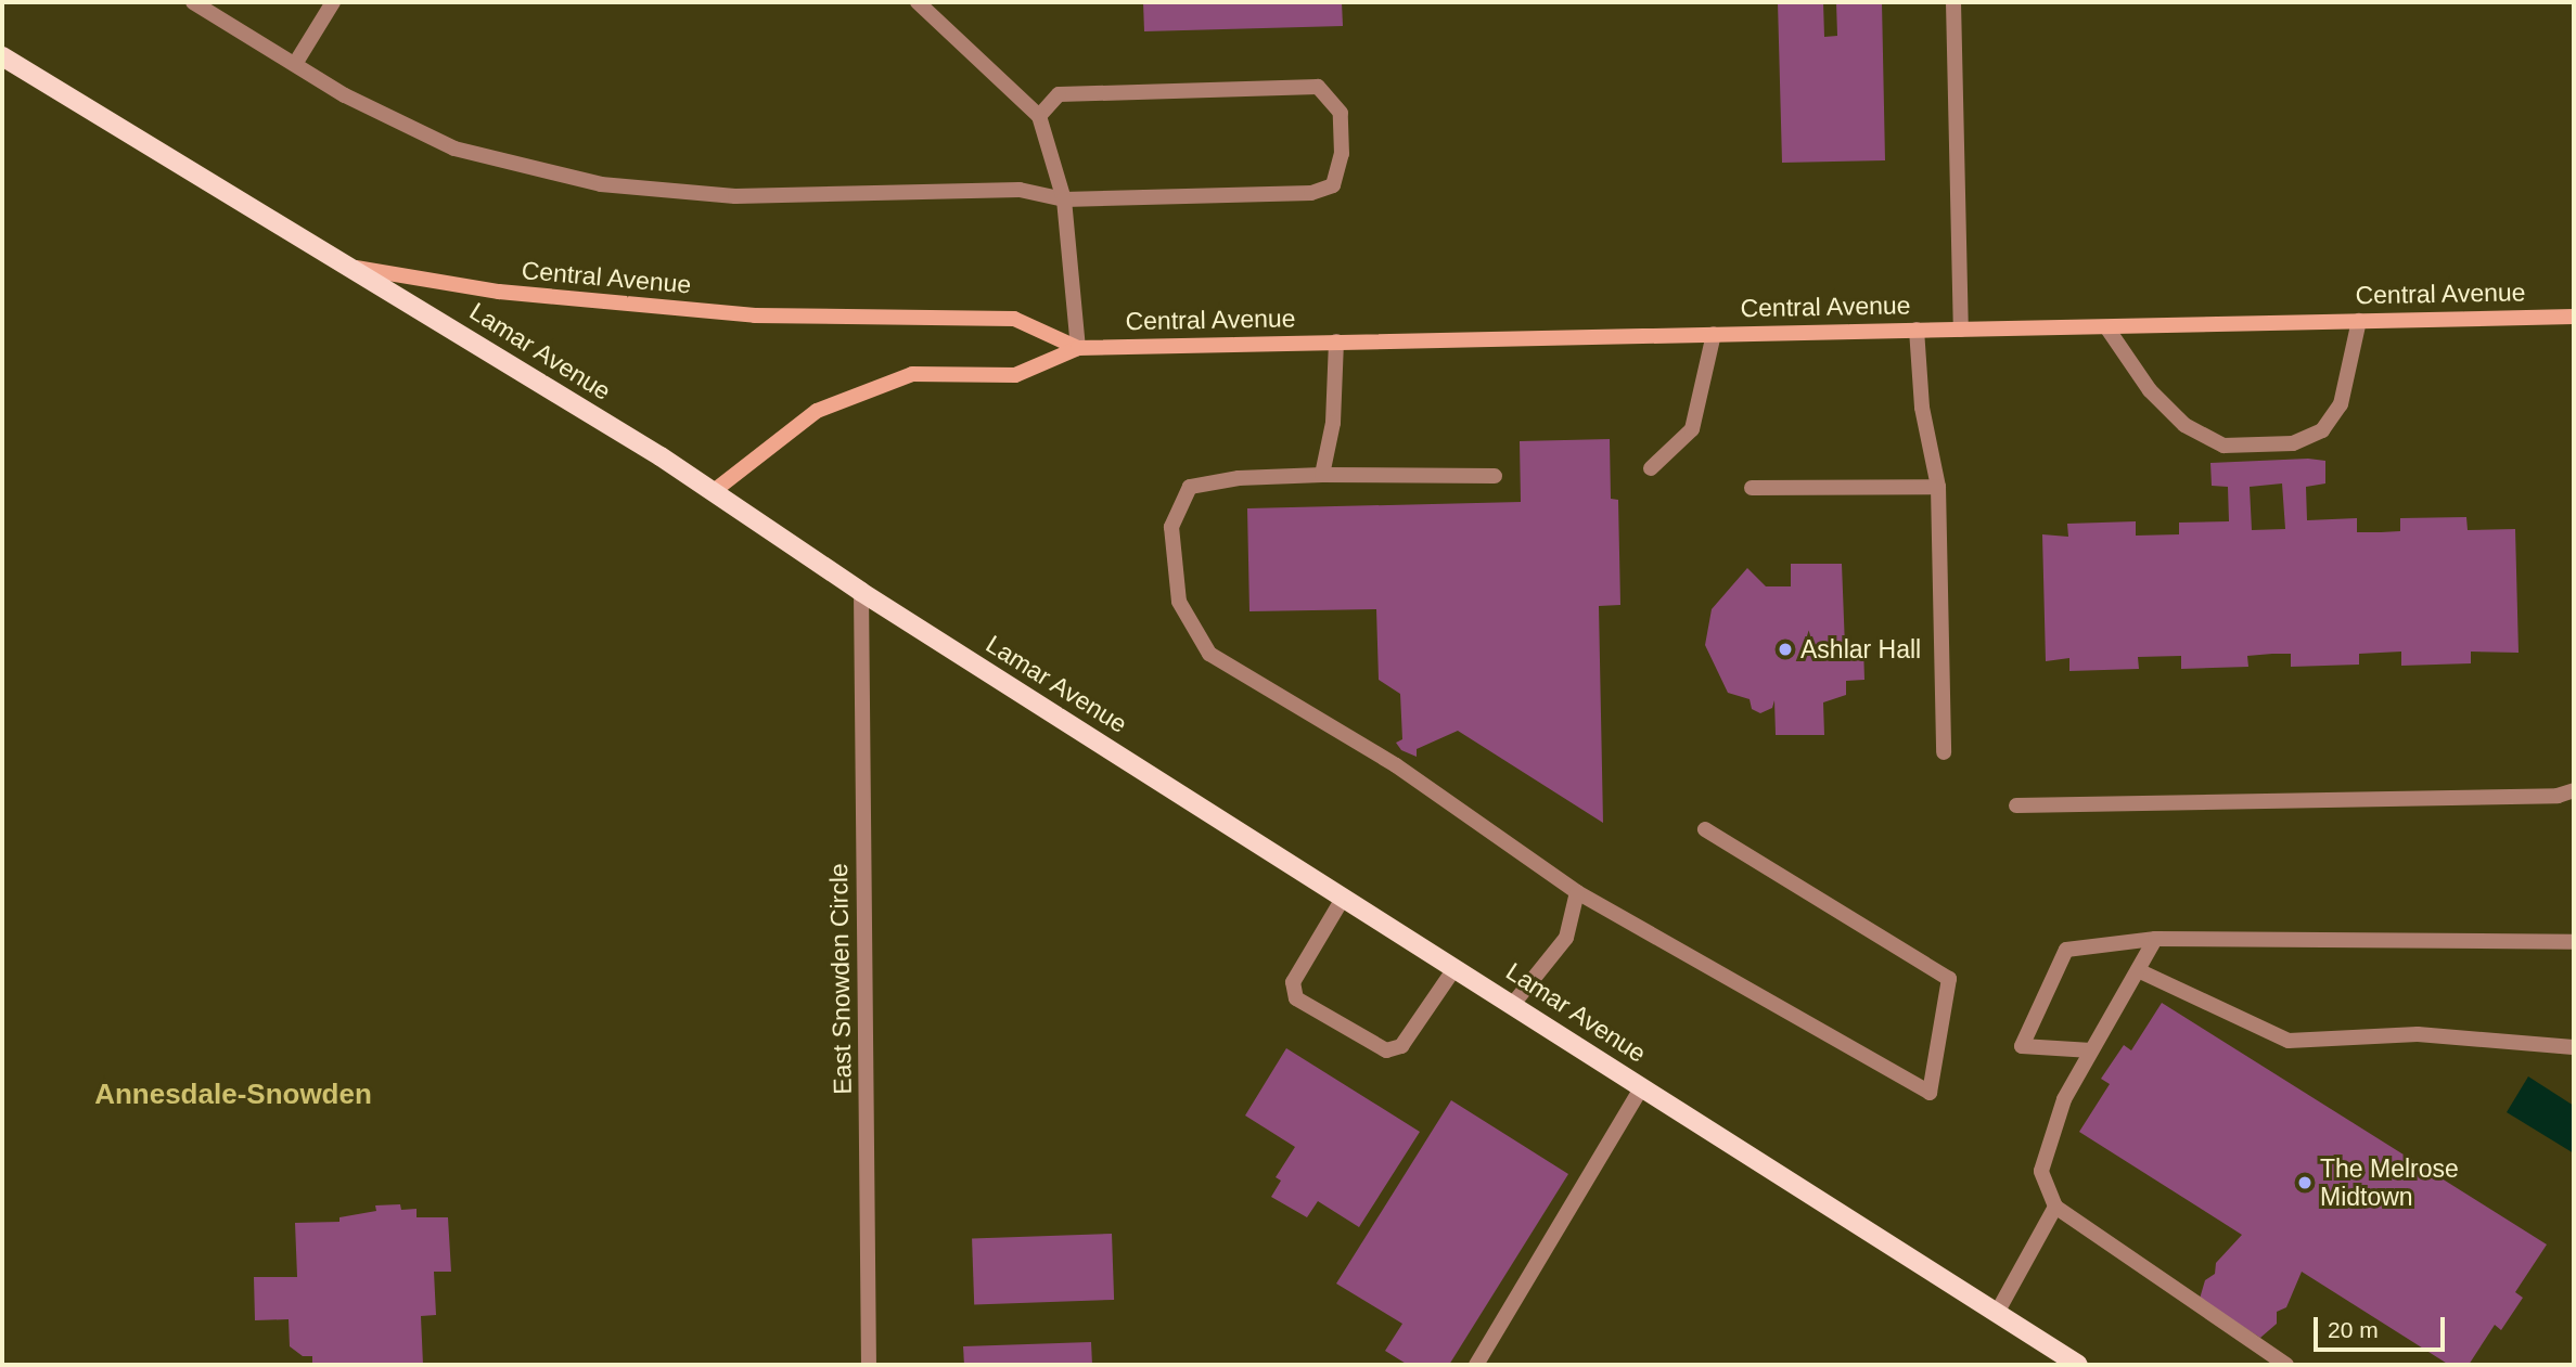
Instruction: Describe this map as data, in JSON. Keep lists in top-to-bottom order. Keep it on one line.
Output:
{"streets":{"main road":["Central Avenue","Lamar Avenue"],"street":["East Snowden Circle"]},"crossings":[["Central Avenue","Lamar Avenue"],["Lamar Avenue","East Snowden Circle"]],"districts":["Annesdale-Snowden"],"places":["Ashlar Hall","The Melrose Midtown"],"scale_bar":"20 m"}
